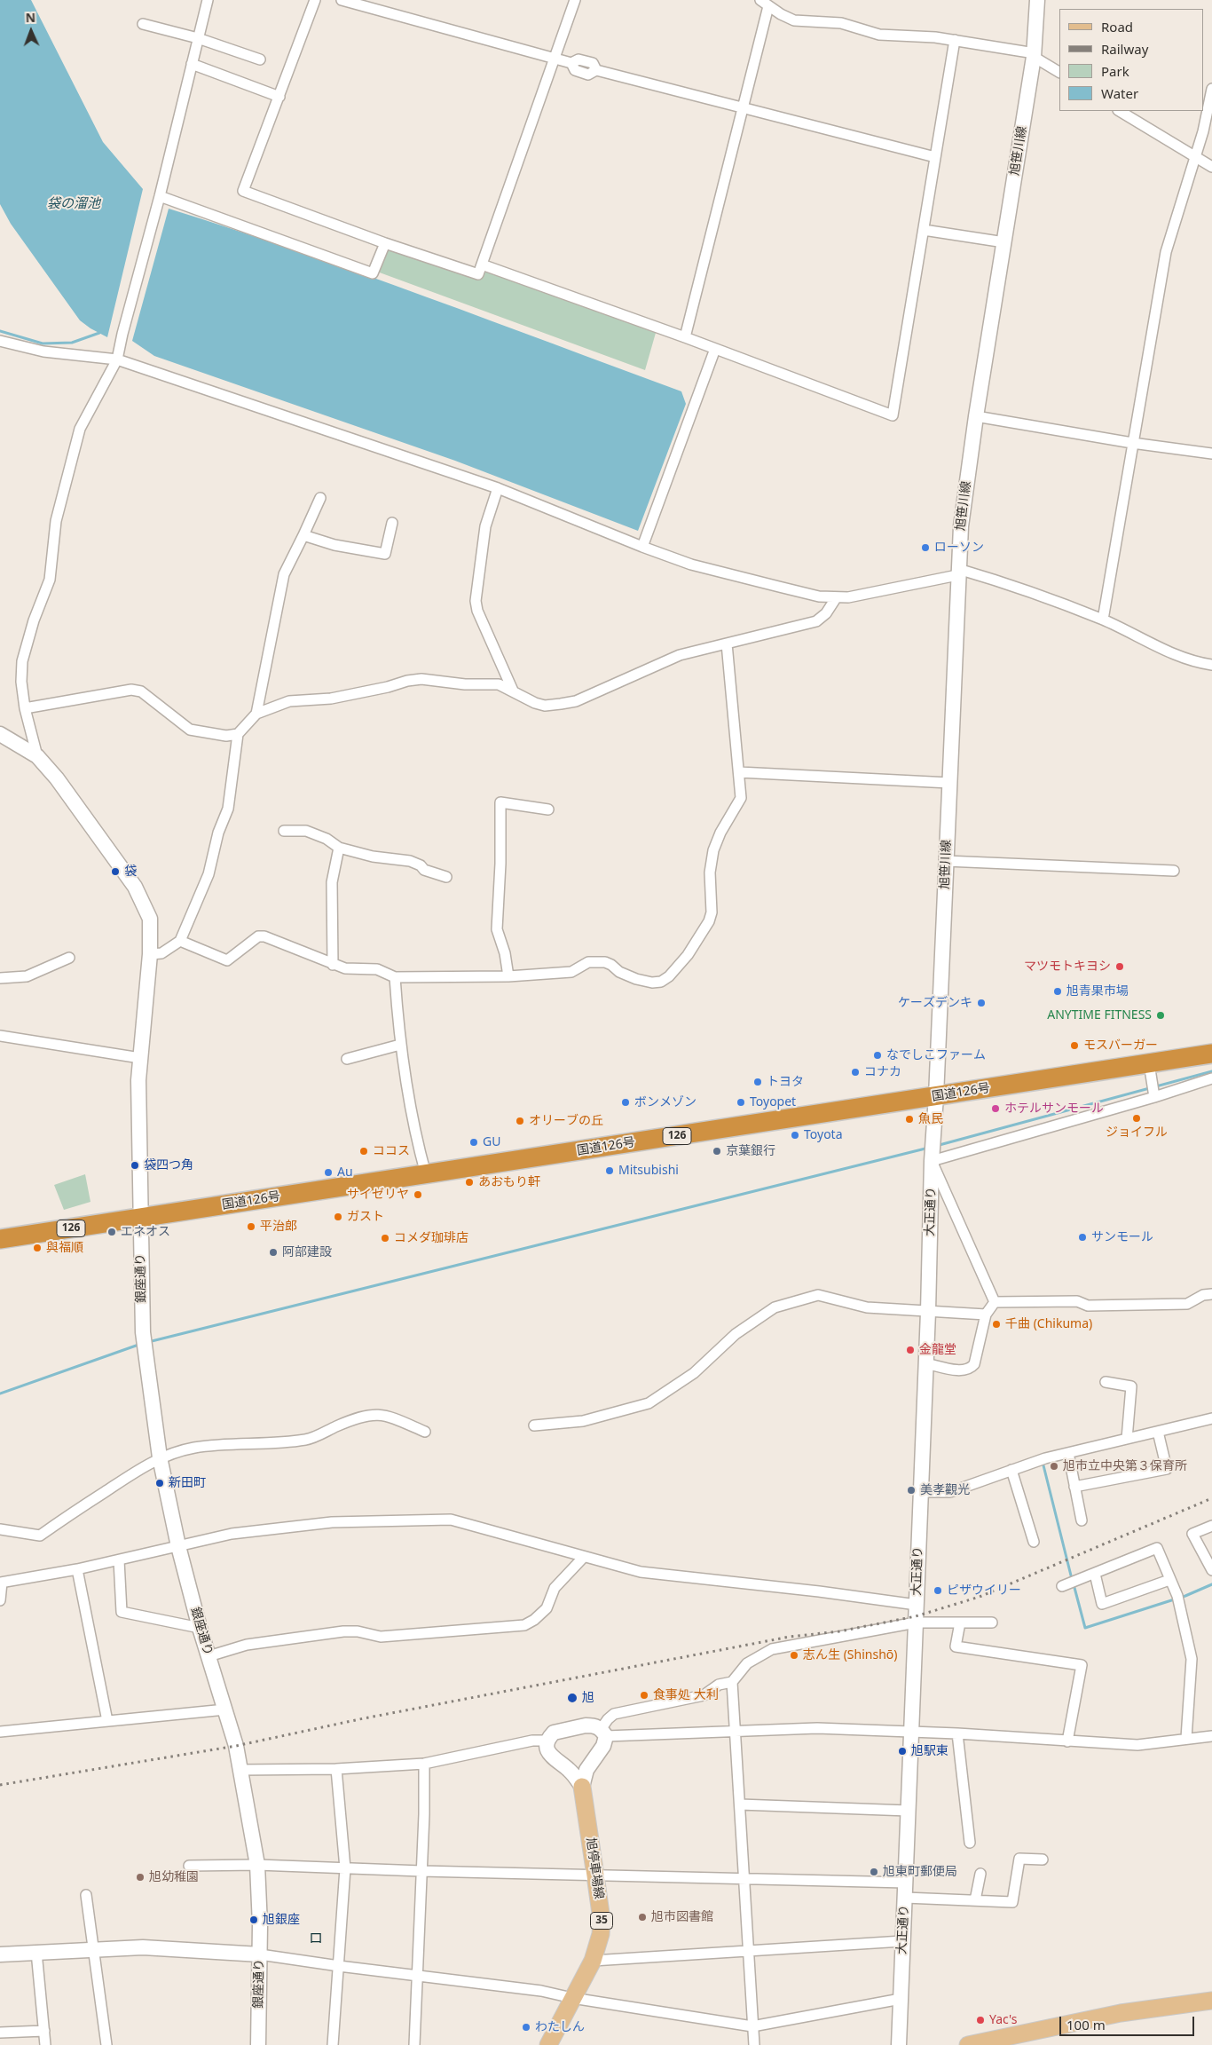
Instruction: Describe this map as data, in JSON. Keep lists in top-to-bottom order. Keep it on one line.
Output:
{"streets":{"highway":["国道126号","126"],"main road":["旭停車場線","35"],"street":["旭笹川線","大正通り","銀座通り"]},"crossings":[["旭笹川線","国道126号"],["旭笹川線","大正通り"],["国道126号","大正通り"],["国道126号","銀座通り"]],"districts":["ロ"],"water":["袋の溜池"],"places":["ローソン","袋","マツモトキヨシ","旭青果市場","ケーズデンキ","ANYTIME FITNESS","モスバーガー","なでしこファーム","コナカ","トヨタ","ボンメゾン","Toyopet","ホテルサンモール","ジョイフル","魚民","オリーブの丘","Toyota","GU","ココス","京葉銀行","袋四つ角","Mitsubishi","Au","あおもり軒","サイゼリヤ","ガスト","平治郎","エネオス","サンモール","コメダ珈琲店","與福順","阿部建設","千曲 (Chikuma)","金龍堂","旭市立中央第３保育所","新田町","美孝觀光","ピザウイリー","志ん生 (Shinshō)","食事処 大利","旭","旭駅東","旭東町郵便局","旭幼稚園","旭市図書館","旭銀座","Yac's","わたしん"],"legend":["Road","Railway","Park","Water"],"scale_bar":"100 m","north":"top"}
